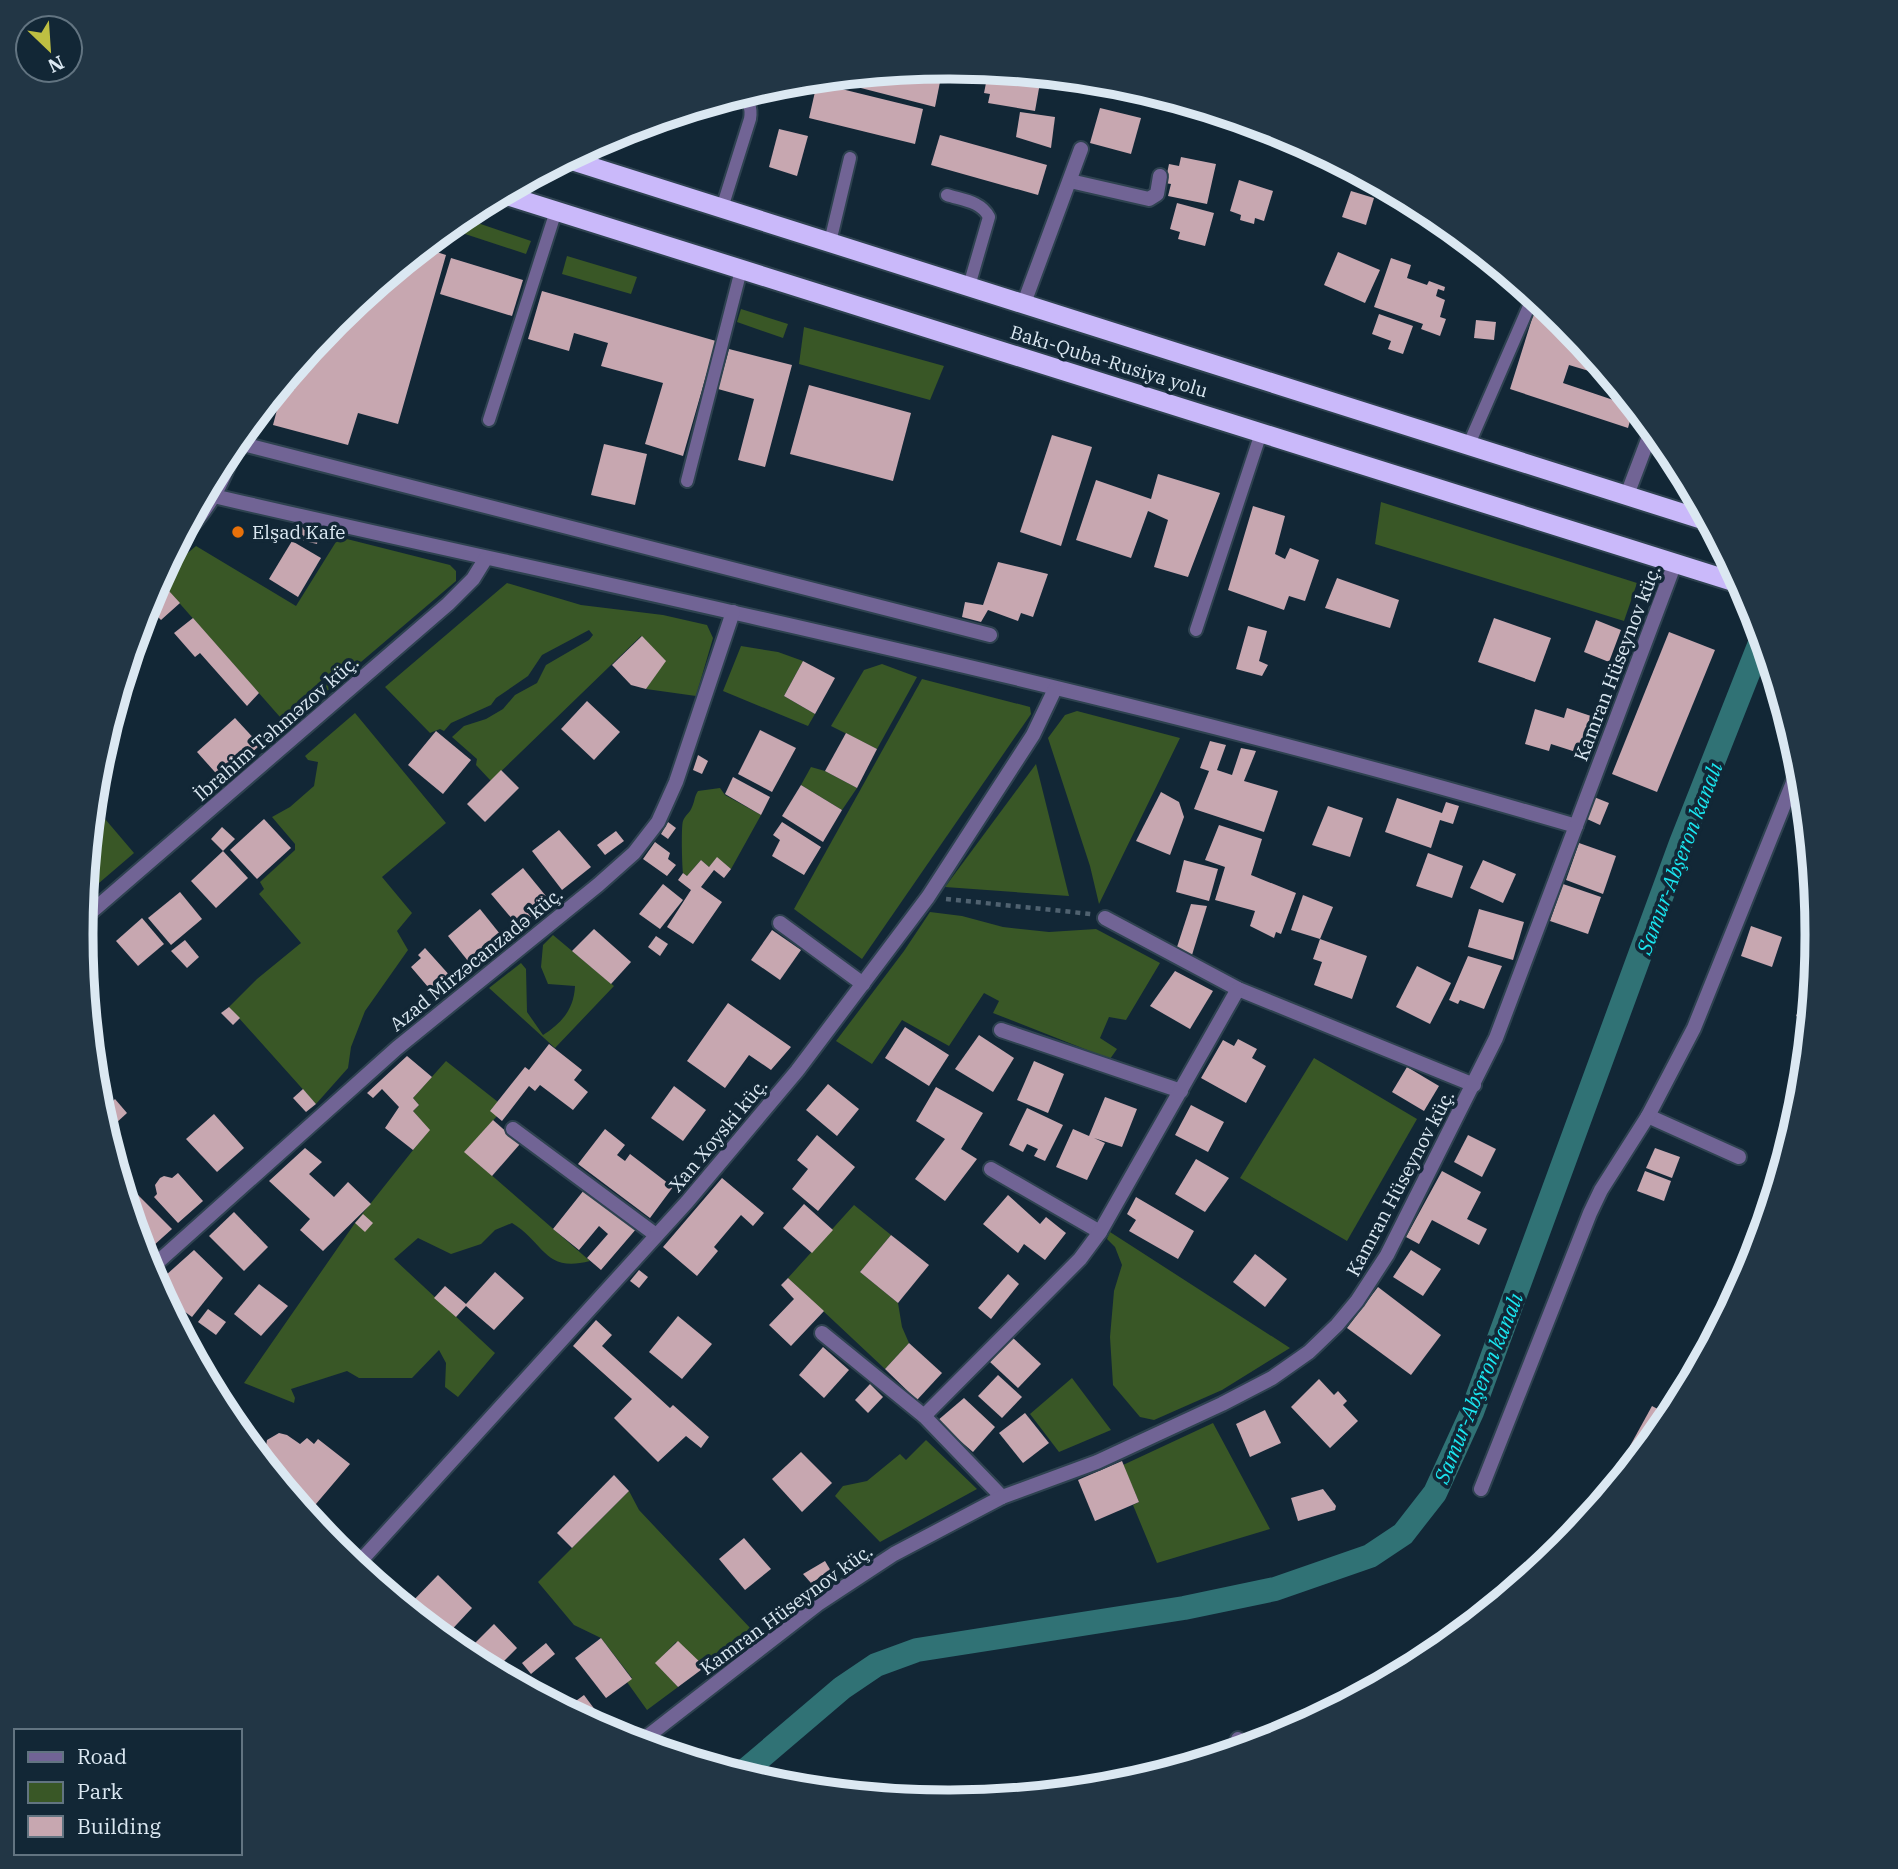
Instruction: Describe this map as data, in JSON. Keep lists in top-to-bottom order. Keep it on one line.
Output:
{"streets":{"highway":["Bakı-Quba-Rusiya yolu"],"street":["Kamran Hüseynov küç.","İbrahim Təhməzov küç.","Azad Mirzəcanzadə küç.","Xan Xoyski küç."]},"crossings":[["Bakı-Quba-Rusiya yolu","Kamran Hüseynov küç."]],"water":["Samur-Abşeron kanalı"],"places":["Elşad Kafe"],"legend":["Road","Park","Building"],"north":"bottom right"}
